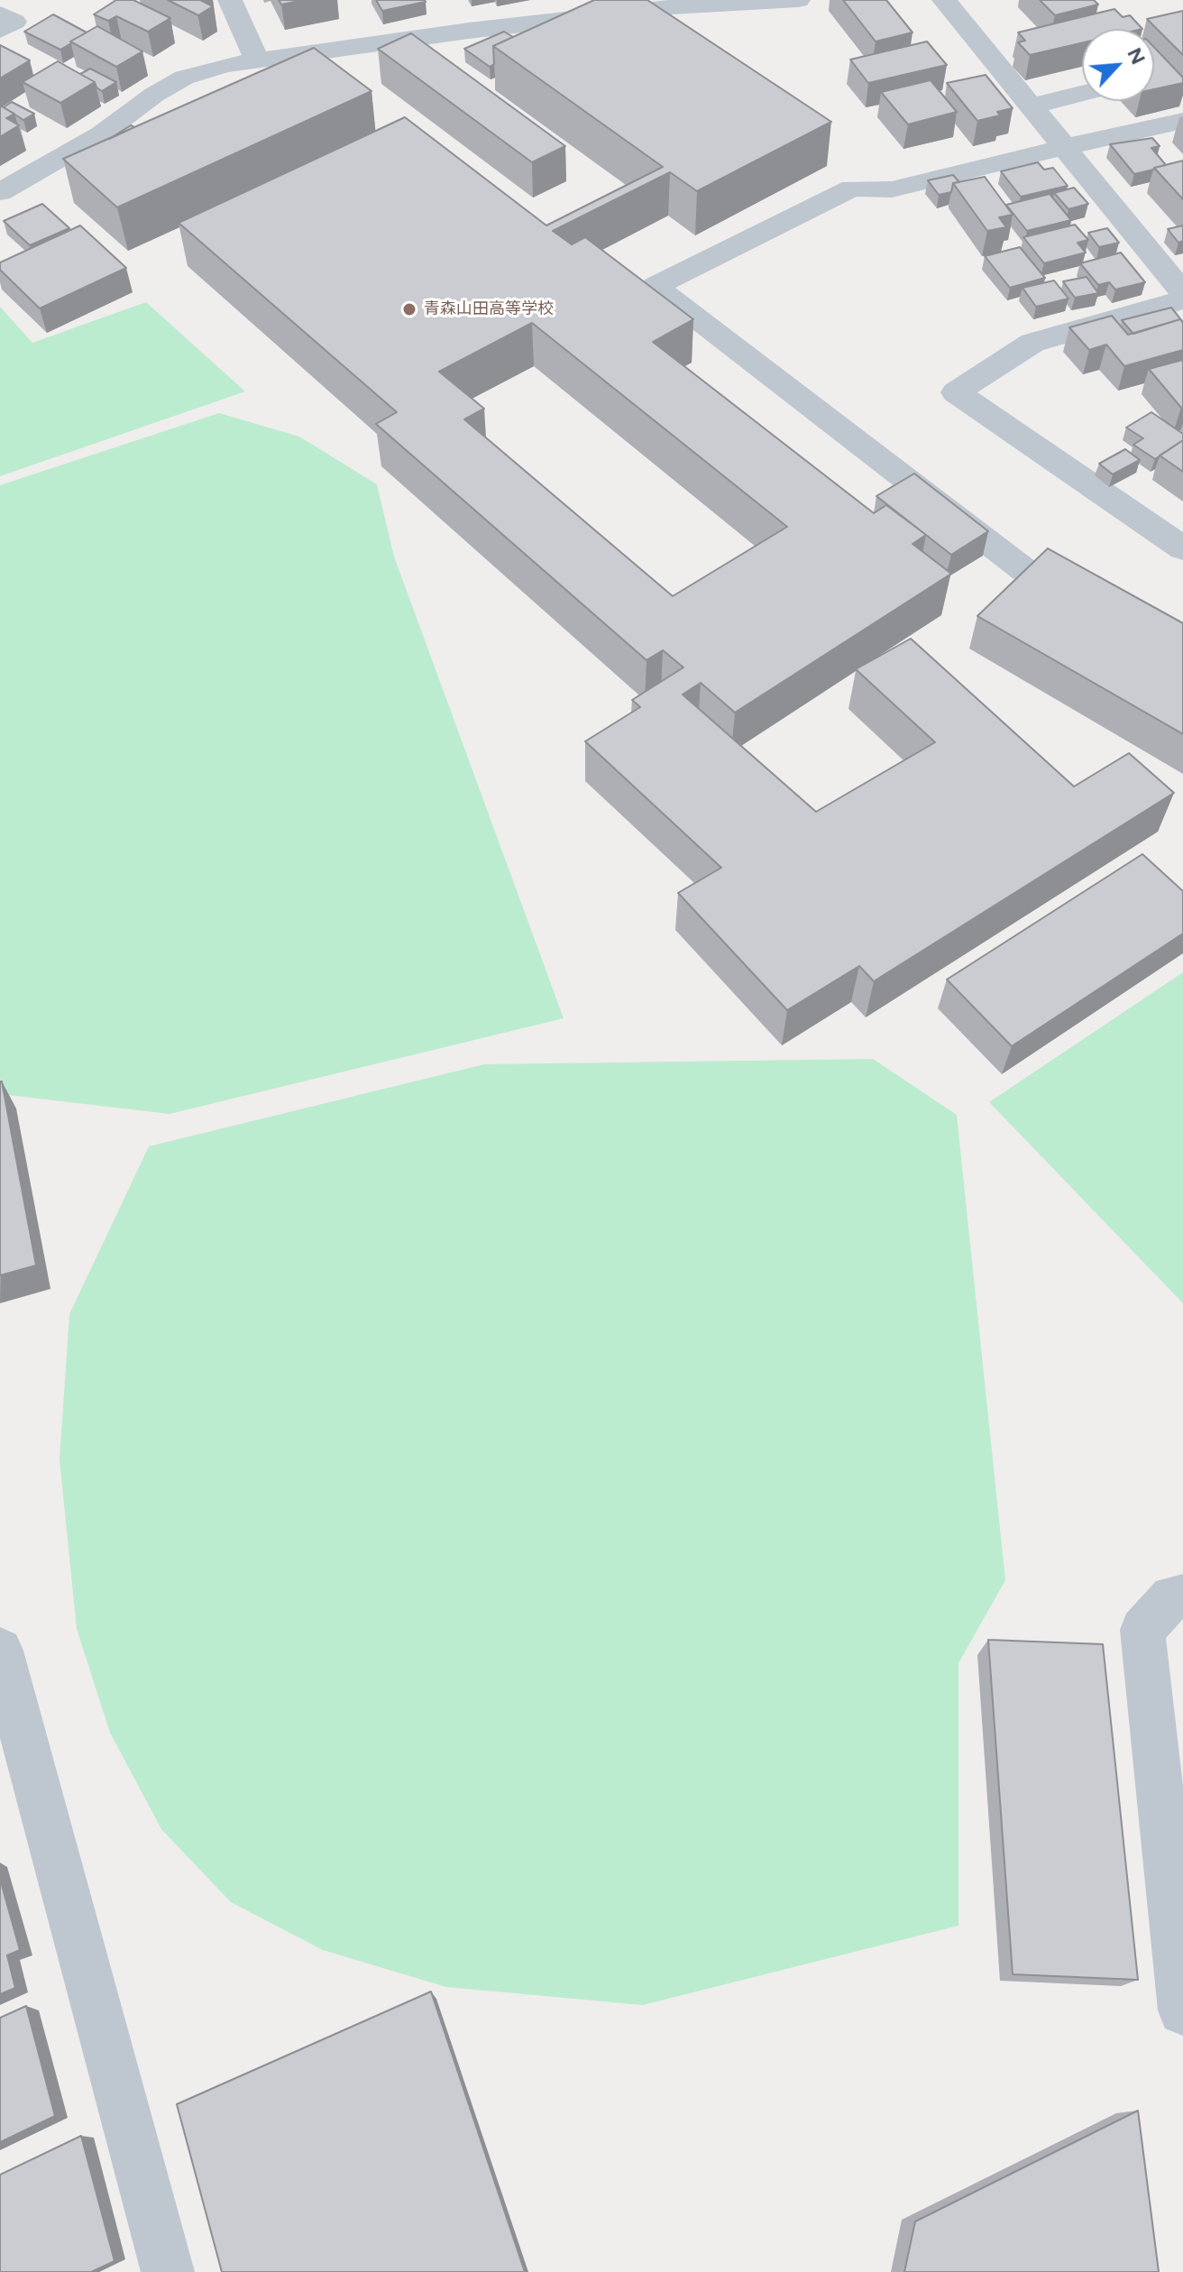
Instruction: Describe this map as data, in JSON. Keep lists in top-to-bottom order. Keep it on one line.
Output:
{"places":["青森山田高等学校"],"north":"top right"}
